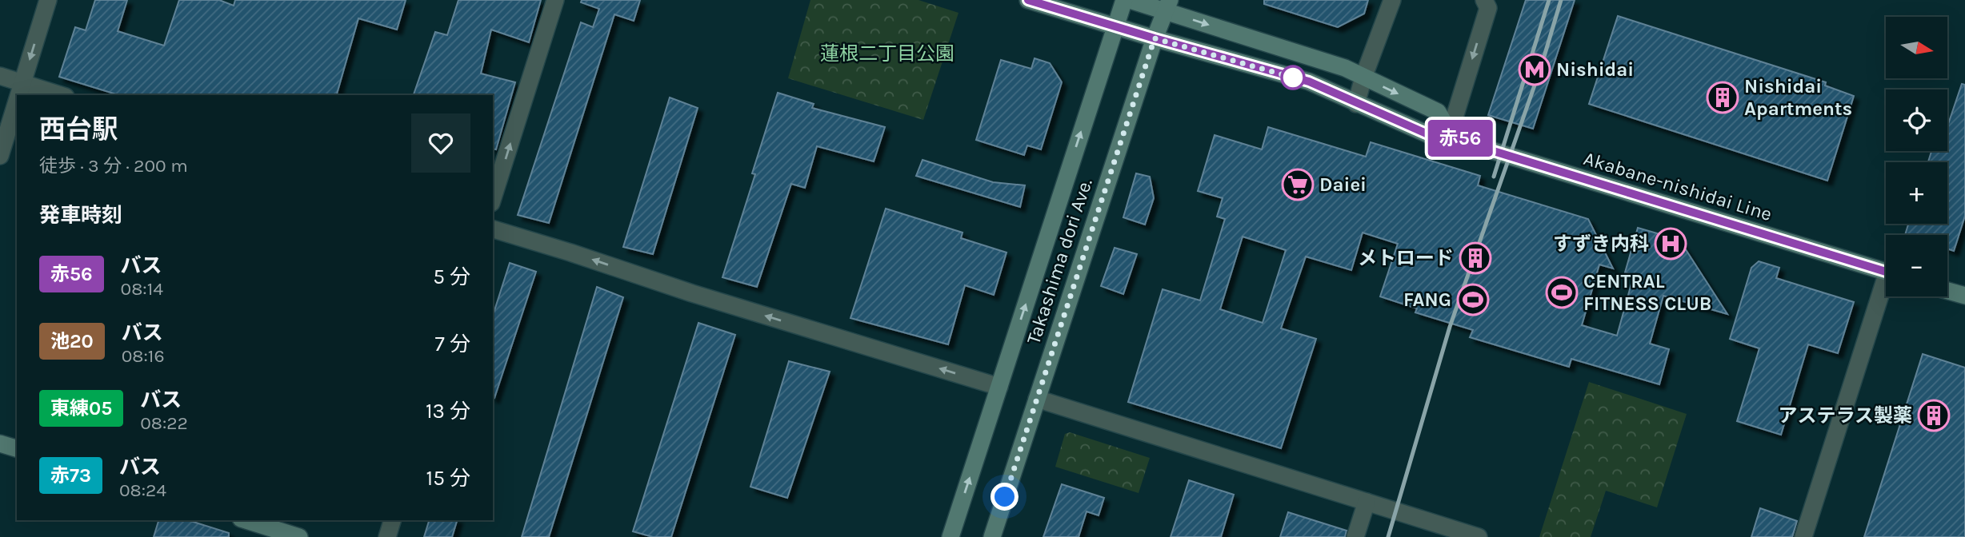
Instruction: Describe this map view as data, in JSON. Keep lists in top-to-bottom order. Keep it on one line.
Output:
{"streets":{"main road":["Akabane-nishidai Line","Takashima dori Ave."]},"parks":["蓮根二丁目公園"],"places":{"metro station":["Nishidai"],"building":["Nishidai Apartments","メトロード","アステラス製薬"],"supermarket":["Daiei"],"hospital":["すずき内科"],"sports":["CENTRAL FITNESS CLUB","FANG"]},"lines":["bus line 赤56"],"north":"right","page":{"on_map":"赤56","map_buttons":["+","−"],"heading":[["西台駅","徒歩 · 3 分 · 200 m"],"発車時刻"],"list":[{"mark":"赤56","name":"バス","note":"08:14","value":"5 分"},{"mark":"池20","name":"バス","note":"08:16","value":"7 分"},{"mark":"東練05","name":"バス","note":"08:22","value":"13 分"},{"mark":"赤73","name":"バス","note":"08:24","value":"15 分"}]}}
